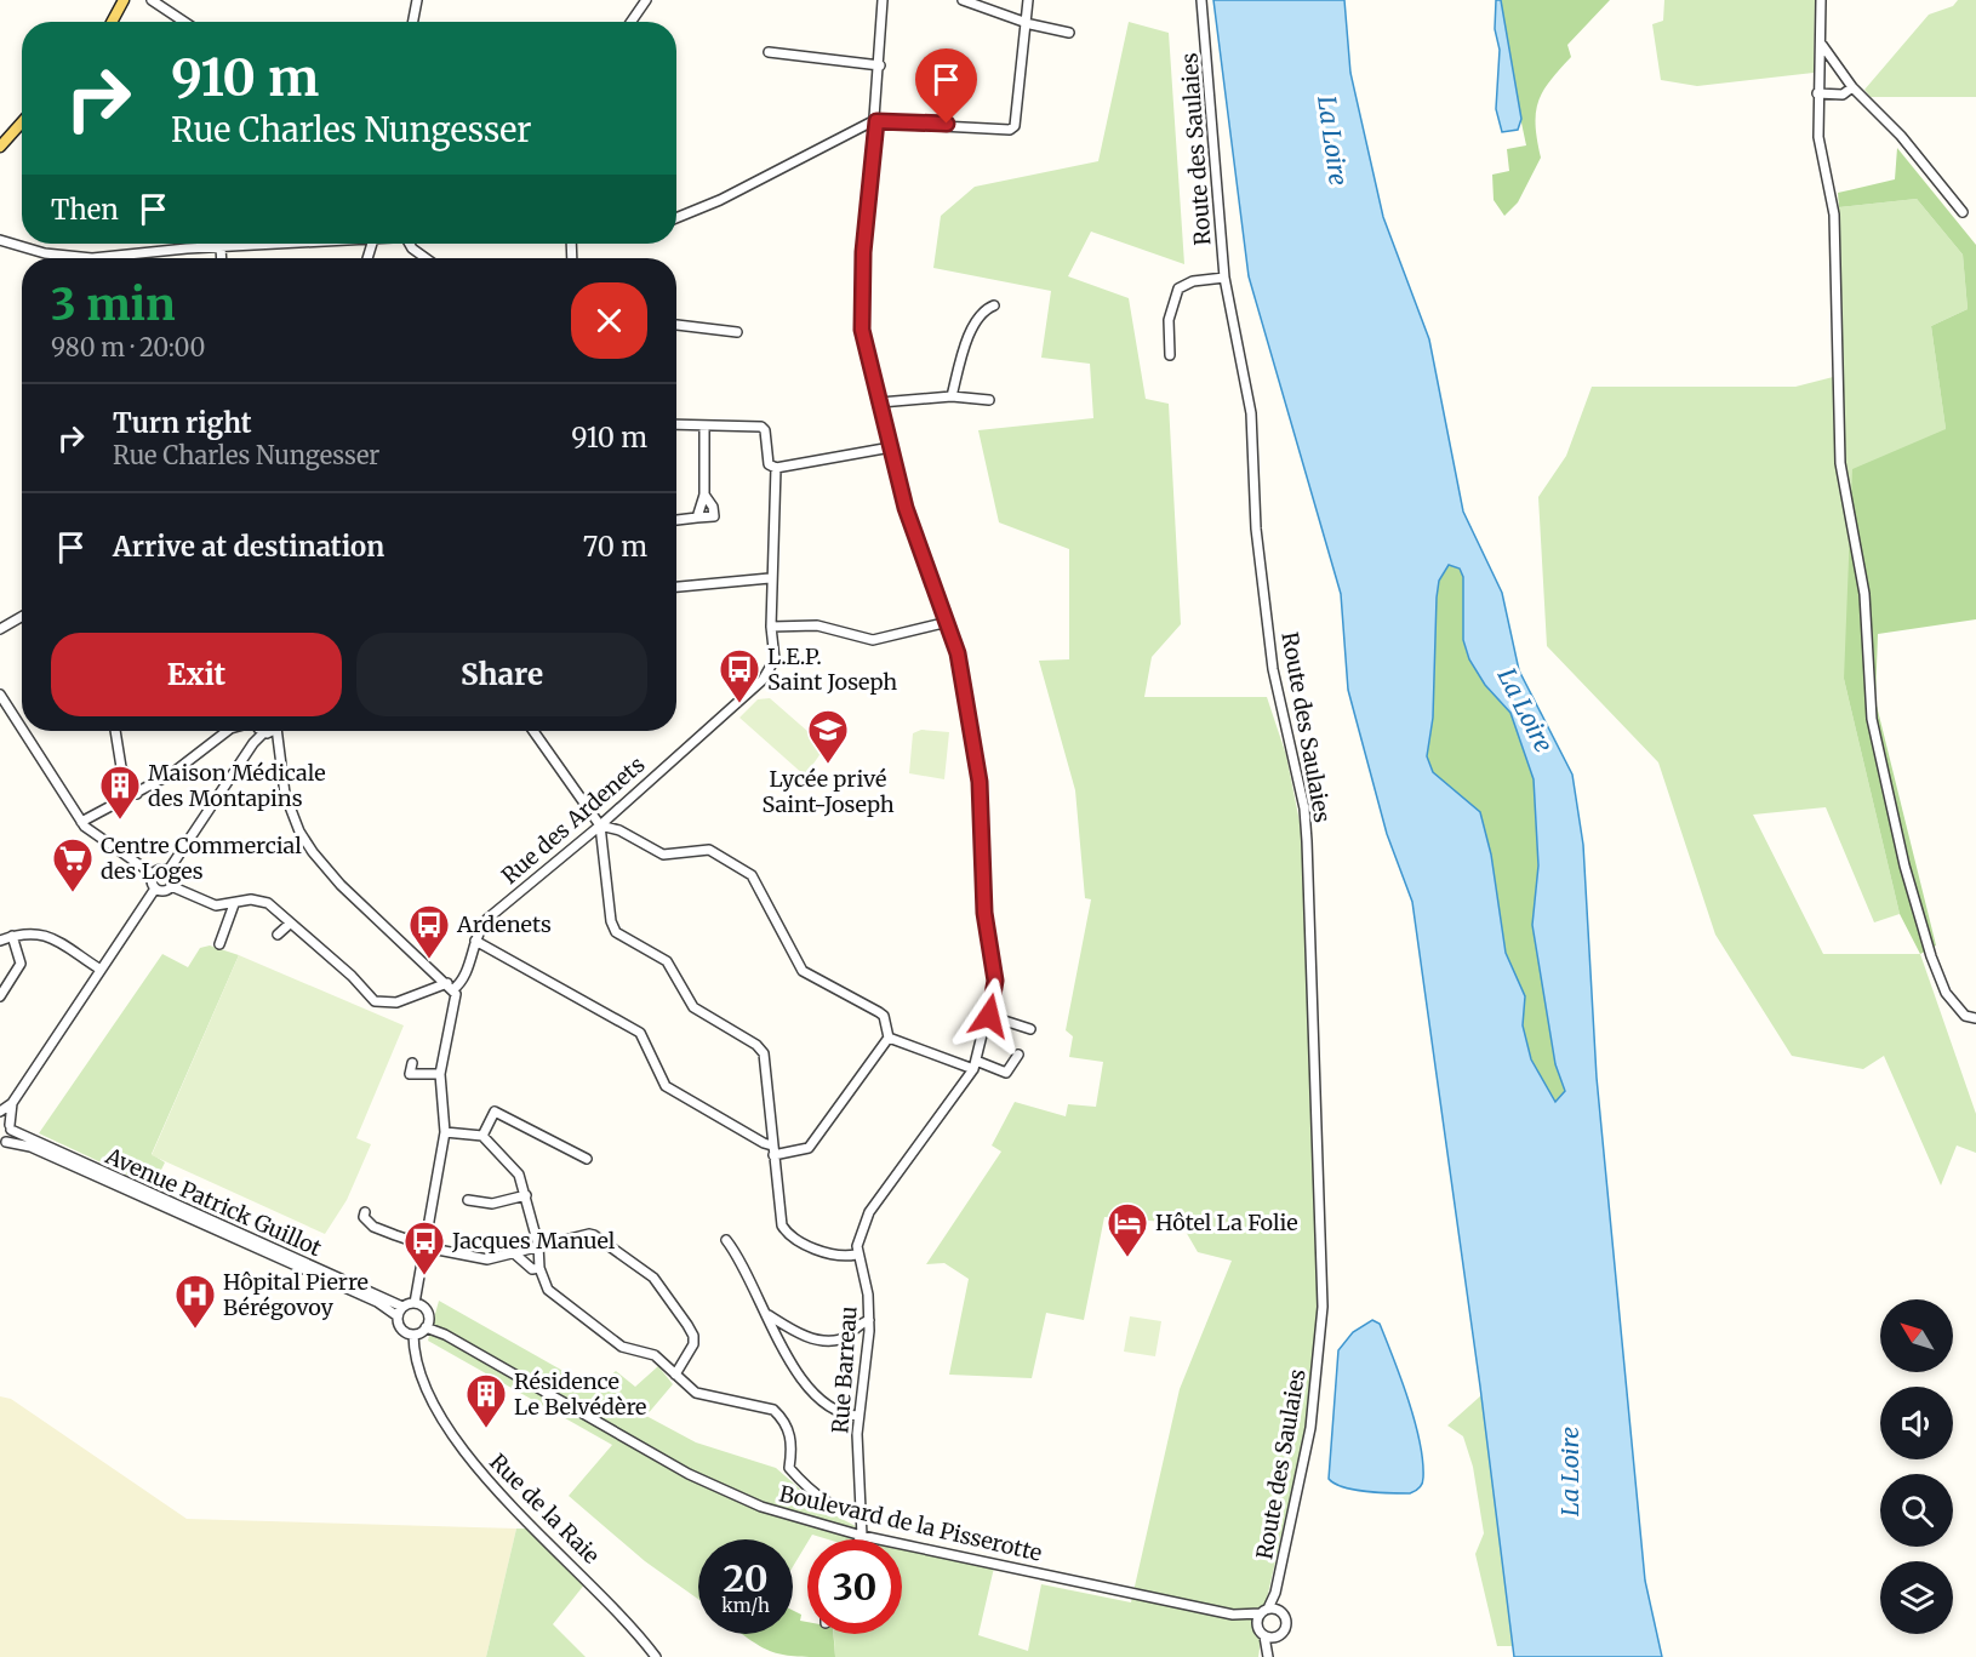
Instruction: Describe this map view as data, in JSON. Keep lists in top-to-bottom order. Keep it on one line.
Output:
{"streets":{"street":["Route des Saulaies","Rue des Ardenets","Avenue Patrick Guillot","Rue Barreau","Rue de la Raie","Boulevard de la Pisserotte"]},"crossings":[["Avenue Patrick Guillot","Rue de la Raie"],["Avenue Patrick Guillot","Boulevard de la Pisserotte"],["Rue Barreau","Boulevard de la Pisserotte"],["Rue de la Raie","Boulevard de la Pisserotte"]],"water":["La Loire"],"places":{"bus stop":["L.E.P. Saint Joseph","Ardenets","Jacques Manuel"],"school or university":["Lycée privé Saint-Joseph"],"building":["Maison Médicale des Montapins","Résidence Le Belvédère"],"supermarket":["Centre Commercial des Loges"],"hotel":["Hôtel La Folie"],"hospital":["Hôpital Pierre Bérégovoy"]},"north":"top left","page":{"turn":["910 m","Rue Charles Nungesser"],"then":"Then","heading":["3 min","980 m · 20:00"],"list":[{"name":"Turn right","note":"Rue Charles Nungesser","value":"910 m"},{"name":"Arrive at destination","value":"70 m"}],"buttons":["Exit","Share"],"speed":"20 km/h","limit":"30"}}
